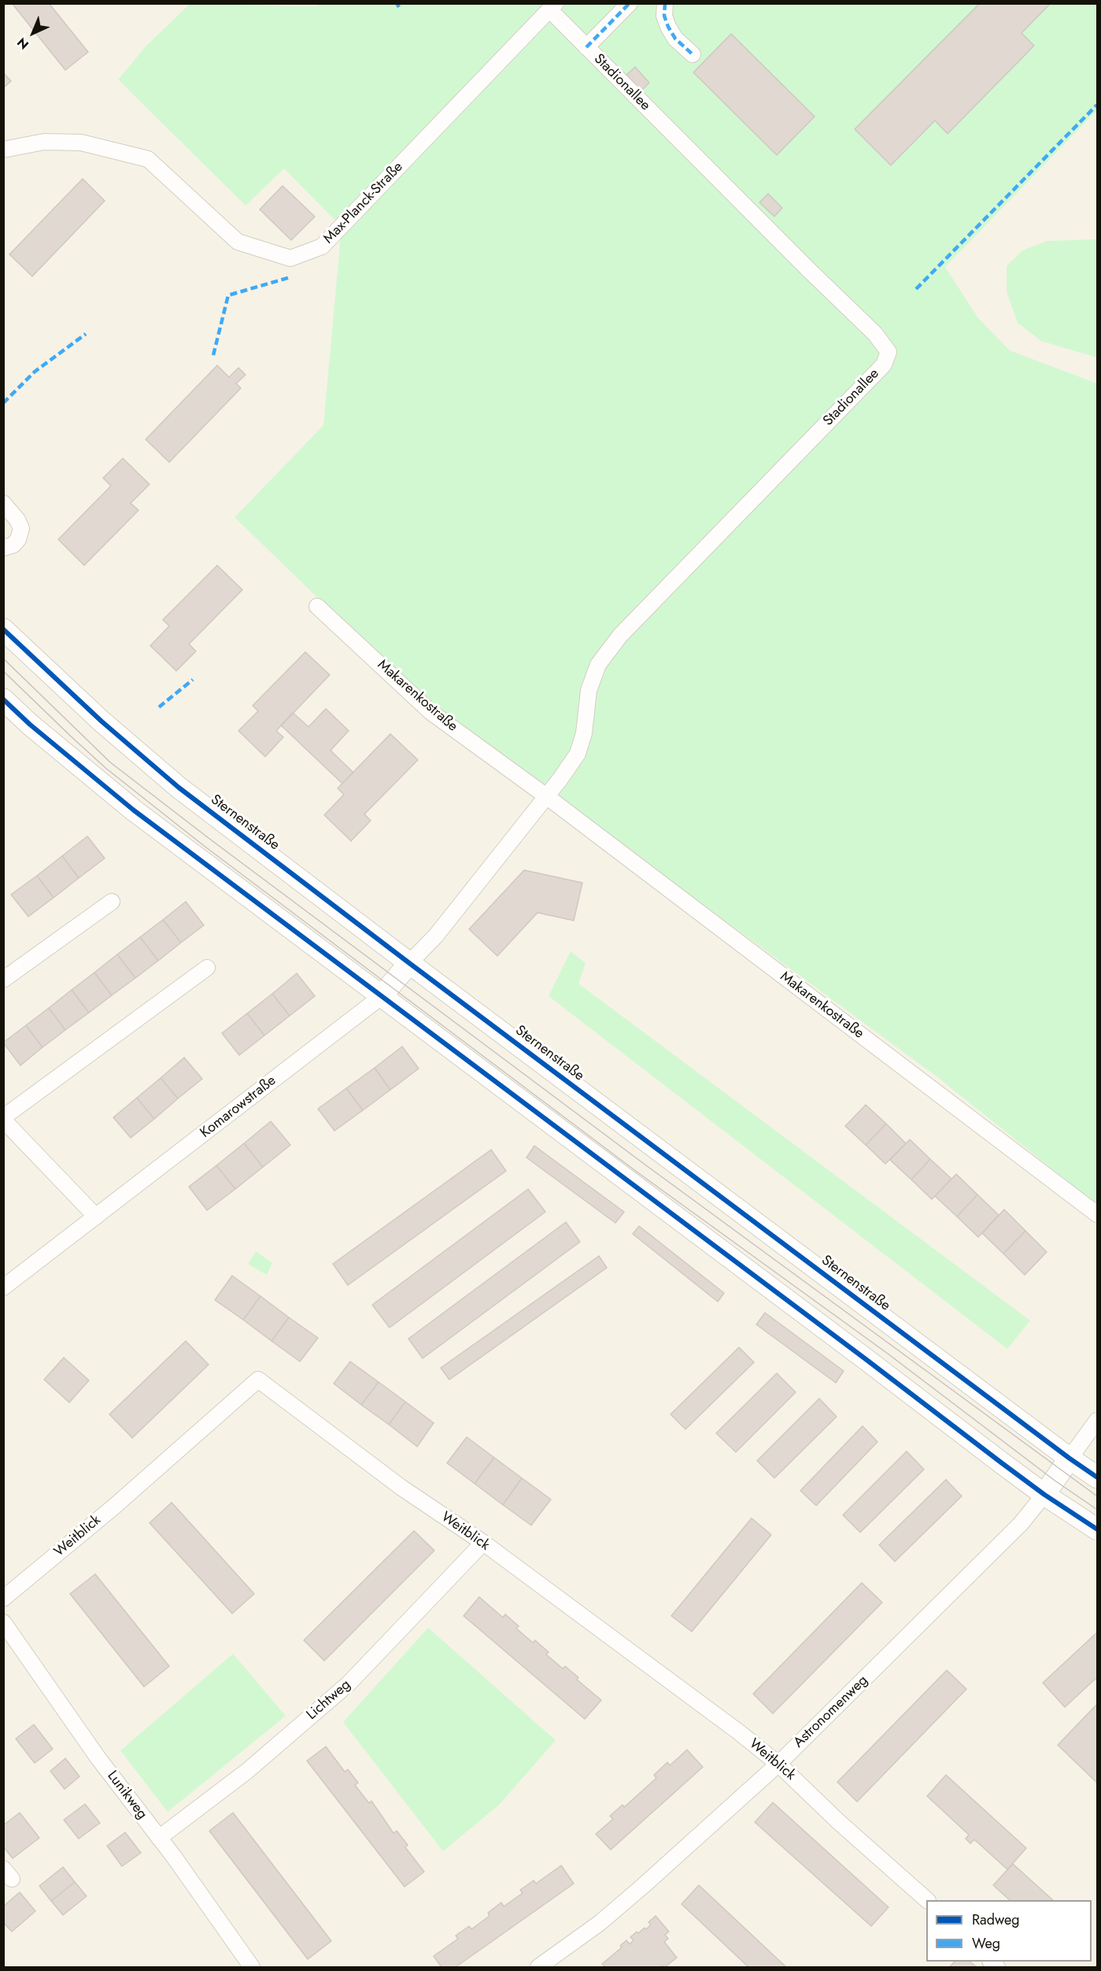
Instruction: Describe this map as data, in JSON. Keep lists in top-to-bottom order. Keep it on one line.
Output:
{"streets":{"street":["Stadionallee","Max-Planck-Straße","Makarenkostraße","Sternenstraße","Komarowstraße","Weitblick","Lichtweg","Astronomenweg","Lunikweg"]},"crossings":[["Stadionallee","Max-Planck-Straße"],["Stadionallee","Makarenkostraße"],["Weitblick","Lichtweg"],["Weitblick","Astronomenweg"],["Lichtweg","Lunikweg"]],"legend":["Radweg","Weg"],"north":"bottom left"}
